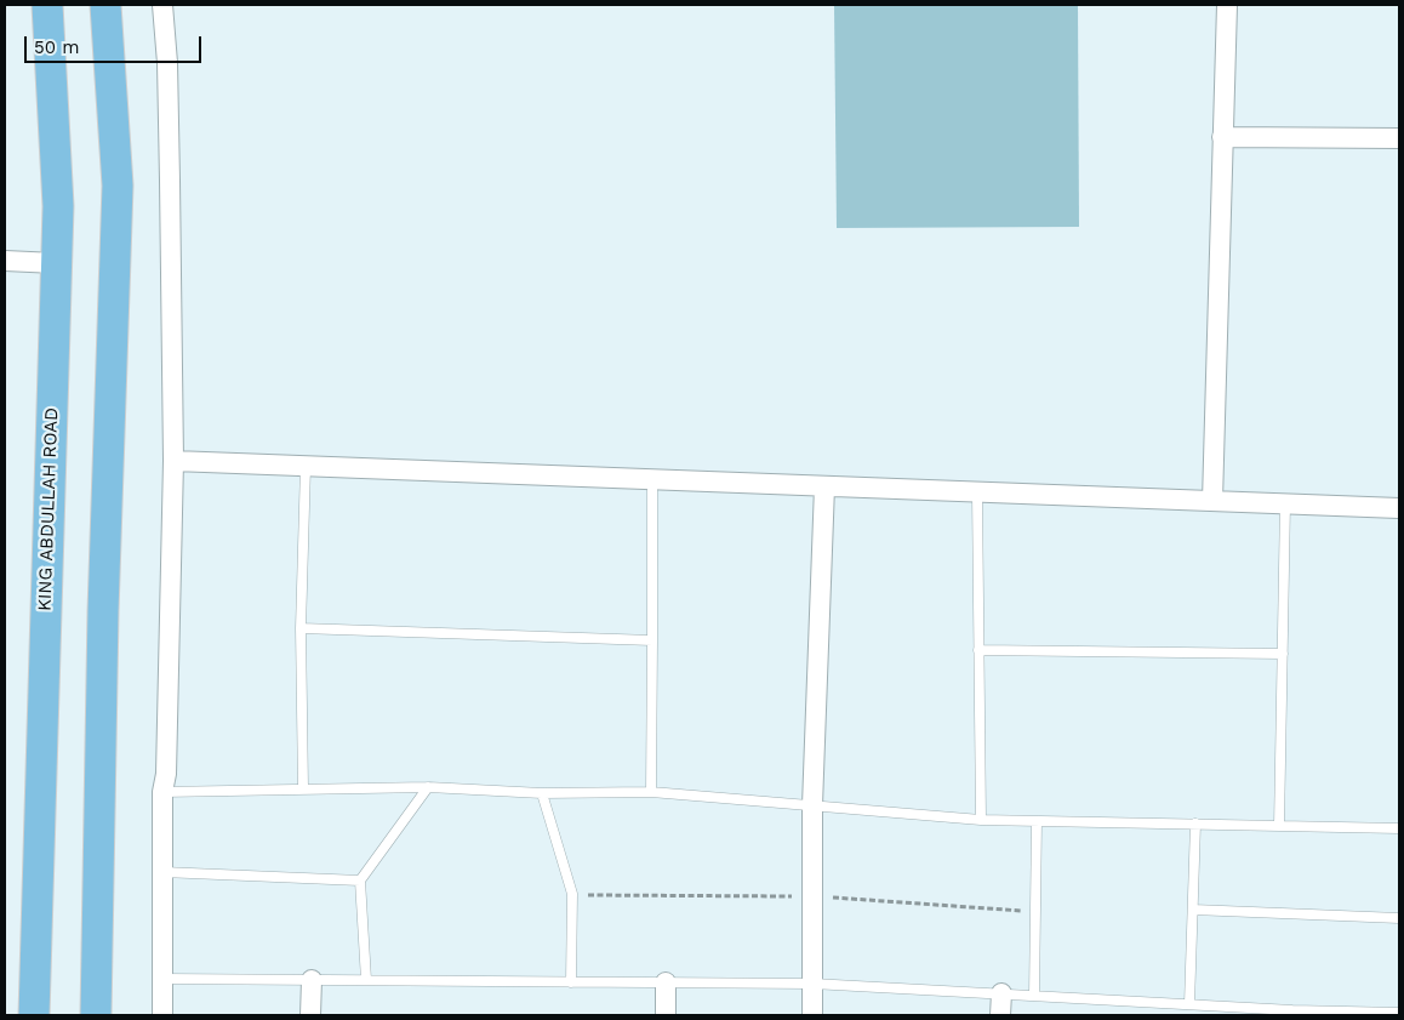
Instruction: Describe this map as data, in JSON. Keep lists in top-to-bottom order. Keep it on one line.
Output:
{"streets":{"main road":["KING ABDULLAH ROAD"]},"scale_bar":"50 m"}
